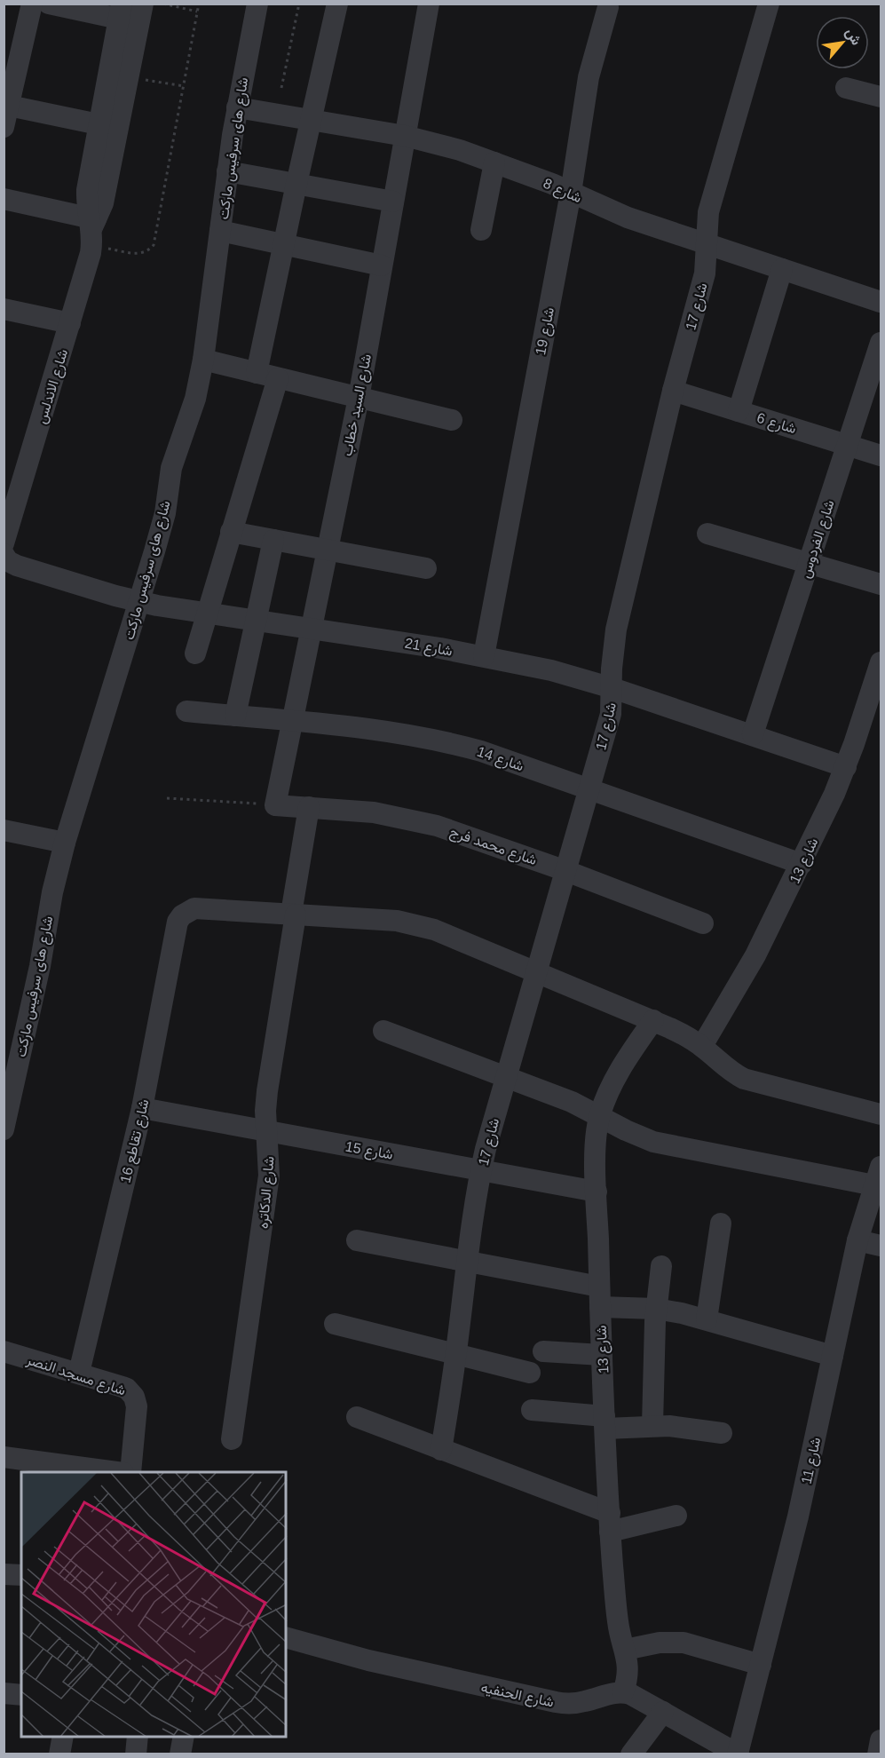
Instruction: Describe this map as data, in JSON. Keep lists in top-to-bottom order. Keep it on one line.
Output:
{"streets":{"street":["شارع هاى سرفيس ماركت","شارع 8","شارع 17","شارع 19","شارع الاندلس","شارع السيد خطاب","شارع 6","شارع الفردوس","شارع 21","شارع 14","شارع محمد فرج","شارع 13","شارع تقاطع 16","شارع 15","شارع الدكاتره","شارع مسجد النصر","شارع 11","شارع الحنفيه"]},"crossings":[["شارع هاى سرفيس ماركت","شارع 8"],["شارع هاى سرفيس ماركت","شارع 21"],["شارع 8","شارع 17"],["شارع 8","شارع 19"],["شارع 8","شارع السيد خطاب"],["شارع 17","شارع 6"],["شارع 17","شارع 21"],["شارع 17","شارع 14"],["شارع 17","شارع محمد فرج"],["شارع 17","شارع 15"],["شارع 19","شارع 21"],["شارع الاندلس","شارع 21"],["شارع السيد خطاب","شارع 21"],["شارع السيد خطاب","شارع 14"],["شارع السيد خطاب","شارع محمد فرج"],["شارع 6","شارع الفردوس"],["شارع الفردوس","شارع 21"],["شارع 21","شارع 13"],["شارع 14","شارع 13"],["شارع محمد فرج","شارع الدكاتره"],["شارع 13","شارع 15"],["شارع 13","شارع الحنفيه"],["شارع تقاطع 16","شارع 15"],["شارع تقاطع 16","شارع الدكاتره"],["شارع تقاطع 16","شارع مسجد النصر"],["شارع 15","شارع الدكاتره"]],"north":"top right"}
